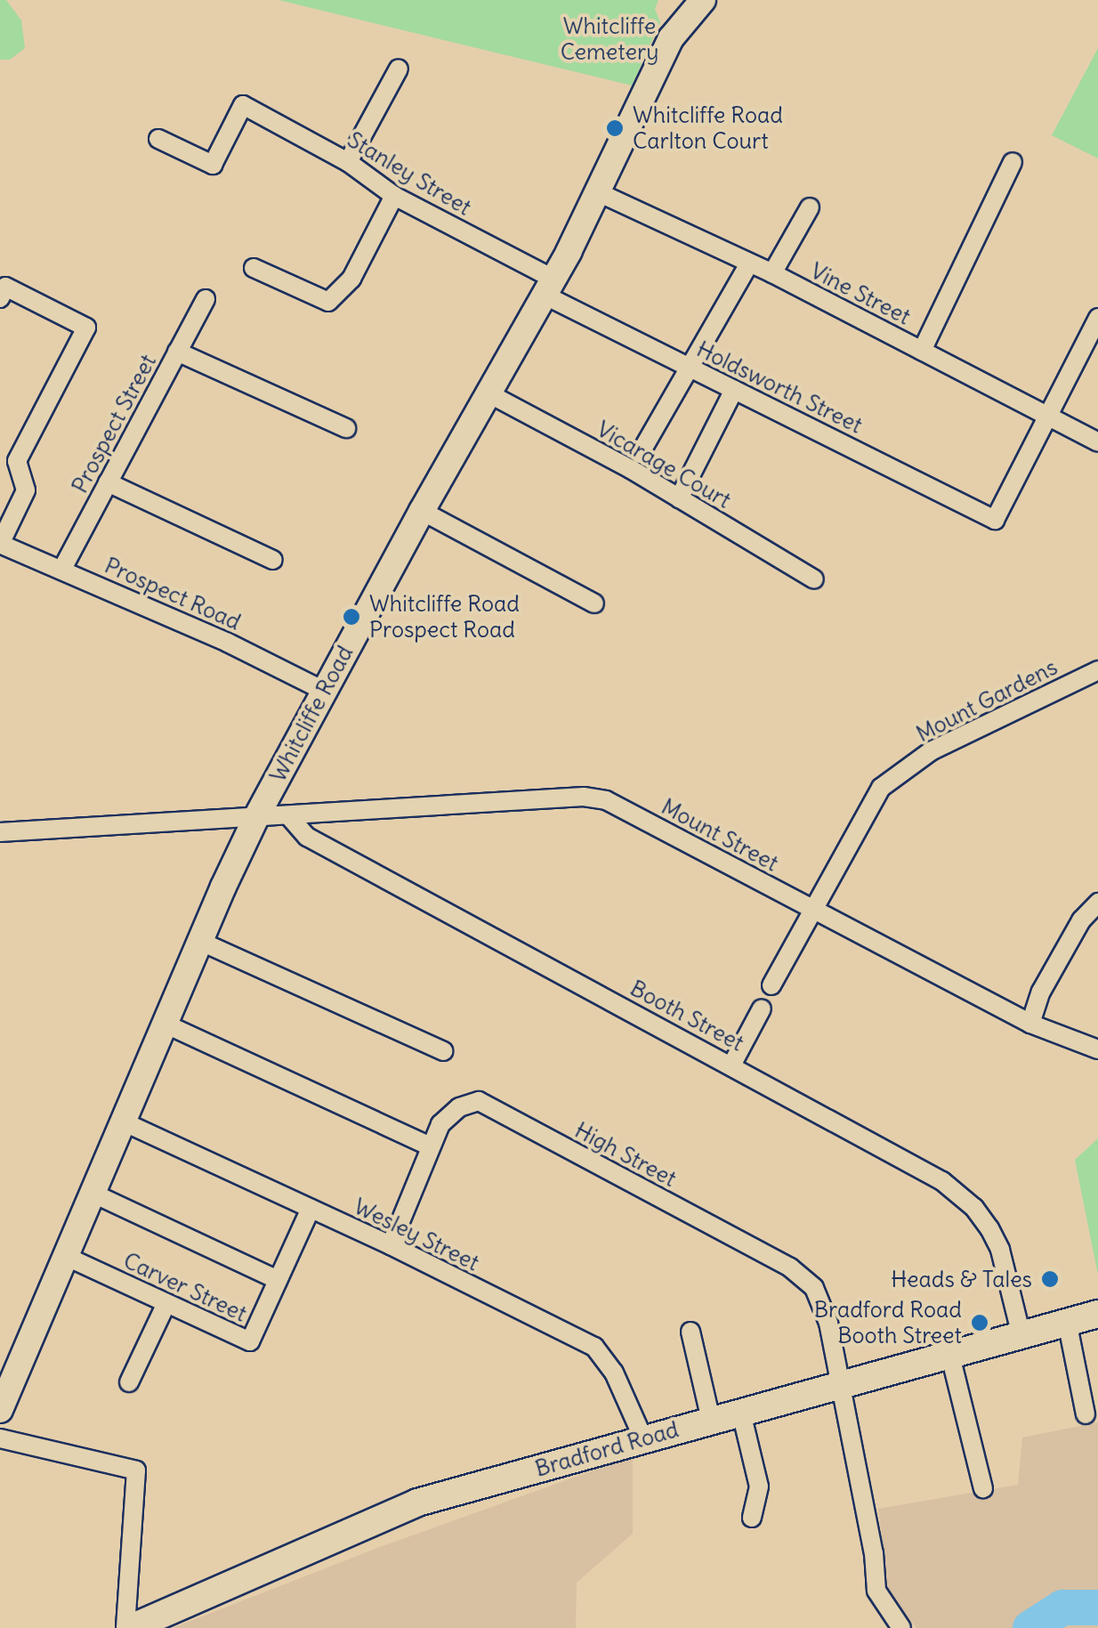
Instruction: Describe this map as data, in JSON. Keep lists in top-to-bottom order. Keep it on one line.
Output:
{"streets":{"main road":["Whitcliffe Road","Bradford Road"],"street":["Stanley Street","Vine Street","Holdsworth Street","Prospect Street","Vicarage Court","Prospect Road","Mount Gardens","Mount Street","Booth Street","High Street","Wesley Street","Carver Street"]},"crossings":[["Stanley Street","Holdsworth Street"],["Stanley Street","Whitcliffe Road"],["Vine Street","Holdsworth Street"],["Vine Street","Whitcliffe Road"],["Holdsworth Street","Whitcliffe Road"],["Prospect Street","Prospect Road"],["Vicarage Court","Whitcliffe Road"],["Prospect Road","Whitcliffe Road"],["Mount Gardens","Mount Street"],["Whitcliffe Road","Wesley Street"],["Whitcliffe Road","Carver Street"],["Mount Street","Booth Street"],["Booth Street","Bradford Road"],["High Street","Wesley Street"],["High Street","Bradford Road"],["Wesley Street","Carver Street"],["Wesley Street","Bradford Road"]],"parks":["Whitcliffe Cemetery"],"places":["Whitcliffe Road Carlton Court","Whitcliffe Road Prospect Road","Heads & Tales","Bradford Road Booth Street"]}
